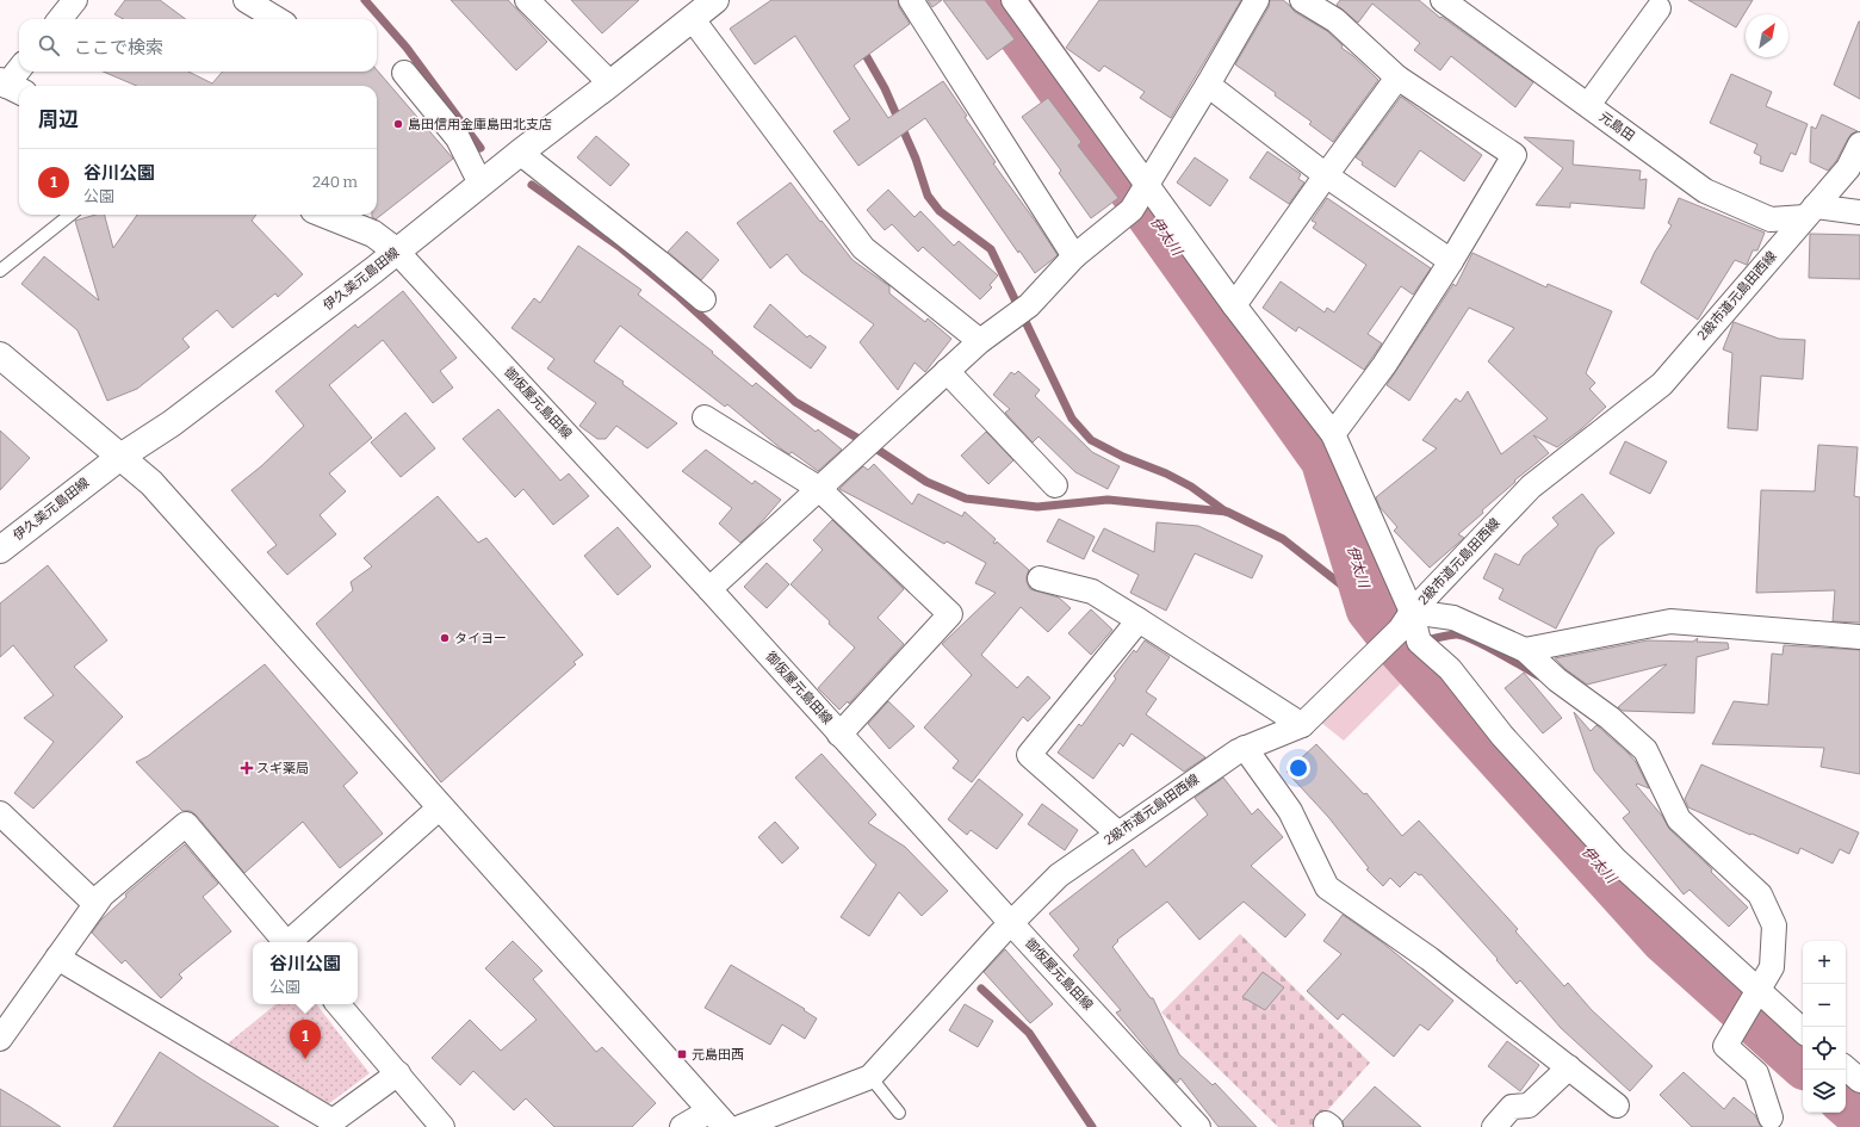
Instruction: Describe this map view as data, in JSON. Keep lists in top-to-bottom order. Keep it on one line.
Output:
{"streets":{"street":["元島田","伊久美元島田線","2級市道元島田西線","御仮屋元島田線"]},"crossings":[["元島田","2級市道元島田西線"],["伊久美元島田線","御仮屋元島田線"],["2級市道元島田西線","御仮屋元島田線"]],"water":["伊太川"],"places":{"other":["島田信用金庫島田北支店","タイヨー"],"health":["スギ薬局"],"transit":["元島田西"]},"north":"top right","page":{"search":"ここで検索","heading":"周辺","list":[{"mark":"1","name":"谷川公園","note":"公園","value":"240 m"}],"map_buttons":["+","−"],"popup":["谷川公園","公園"],"pins":"1"}}
